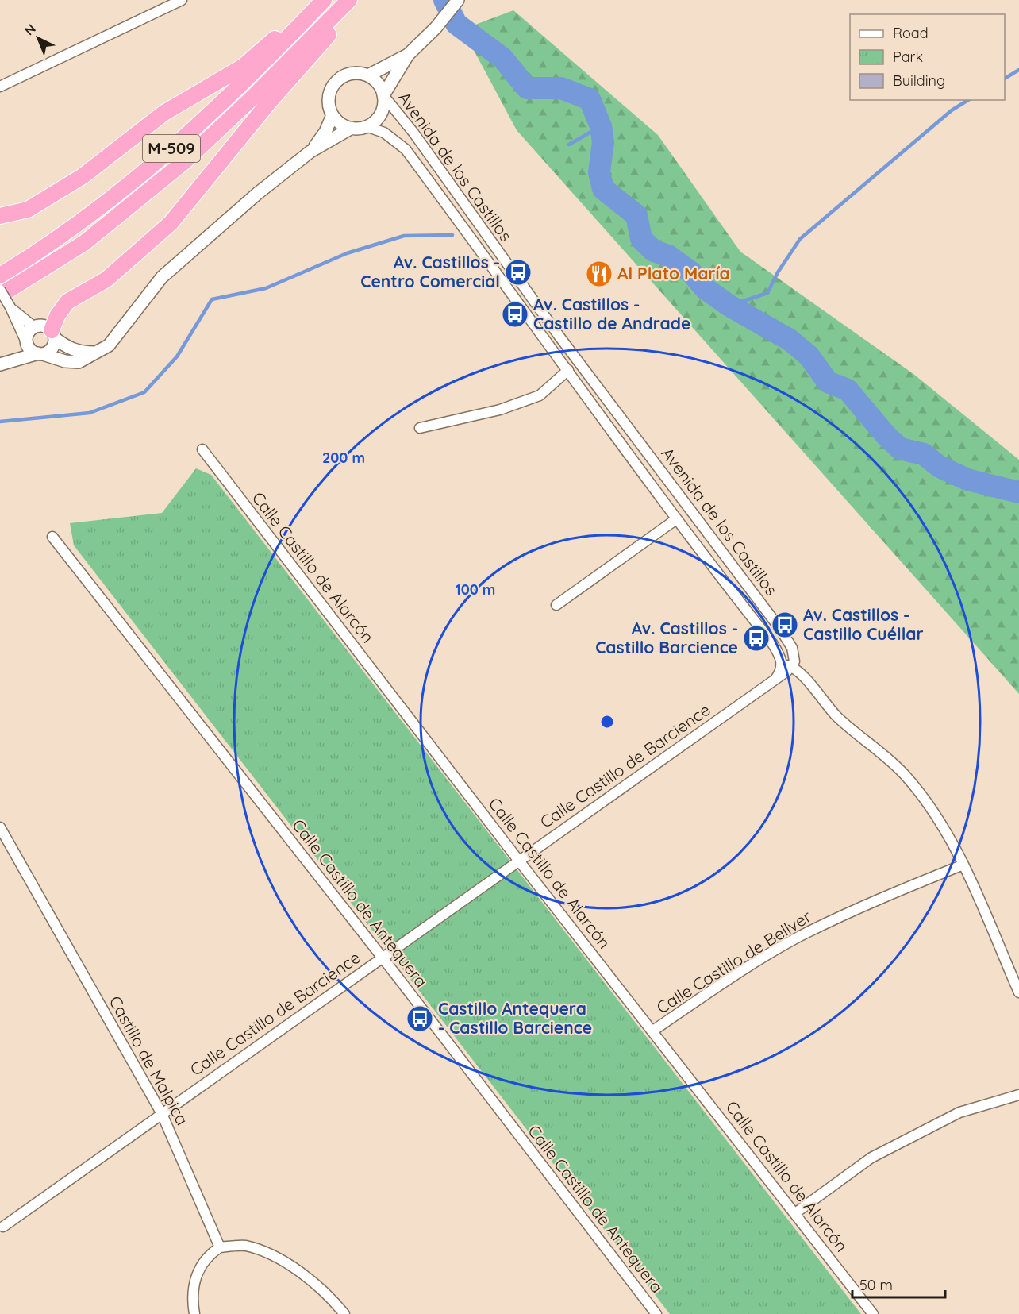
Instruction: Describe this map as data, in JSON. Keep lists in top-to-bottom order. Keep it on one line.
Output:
{"streets":{"highway":["M-509"],"street":["Avenida de los Castillos","Calle Castillo de Alarcón","Calle Castillo de Barcience","Calle Castillo de Antequera","Calle Castillo de Bellver","Castillo de Malpica"]},"crossings":[["Avenida de los Castillos","Calle Castillo de Barcience"],["Calle Castillo de Alarcón","Calle Castillo de Barcience"],["Calle Castillo de Alarcón","Calle Castillo de Bellver"],["Calle Castillo de Barcience","Calle Castillo de Antequera"],["Calle Castillo de Barcience","Castillo de Malpica"]],"places":{"bus stop":["Av. Castillos - Centro Comercial","Av. Castillos - Castillo de Andrade","Av. Castillos - Castillo Cuéllar","Av. Castillos - Castillo Barcience","Castillo Antequera - Castillo Barcience"],"restaurant":["Al Plato María"]},"legend":["Road","Park","Building"],"scale_bar":"50 m","north":"top left","rings":["200 m","100 m"]}
